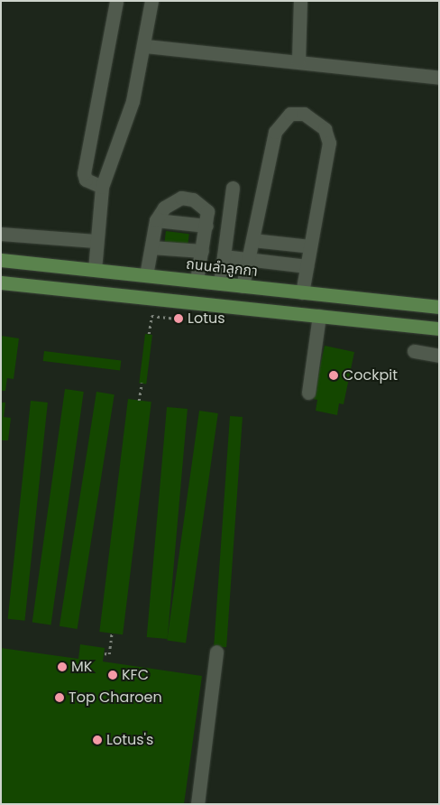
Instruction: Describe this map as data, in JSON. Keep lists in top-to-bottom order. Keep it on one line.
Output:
{"streets":{"main road":["ถนนลำลูกกา"]},"places":["Lotus","Cockpit","MK","KFC","Top Charoen","Lotus's"]}
